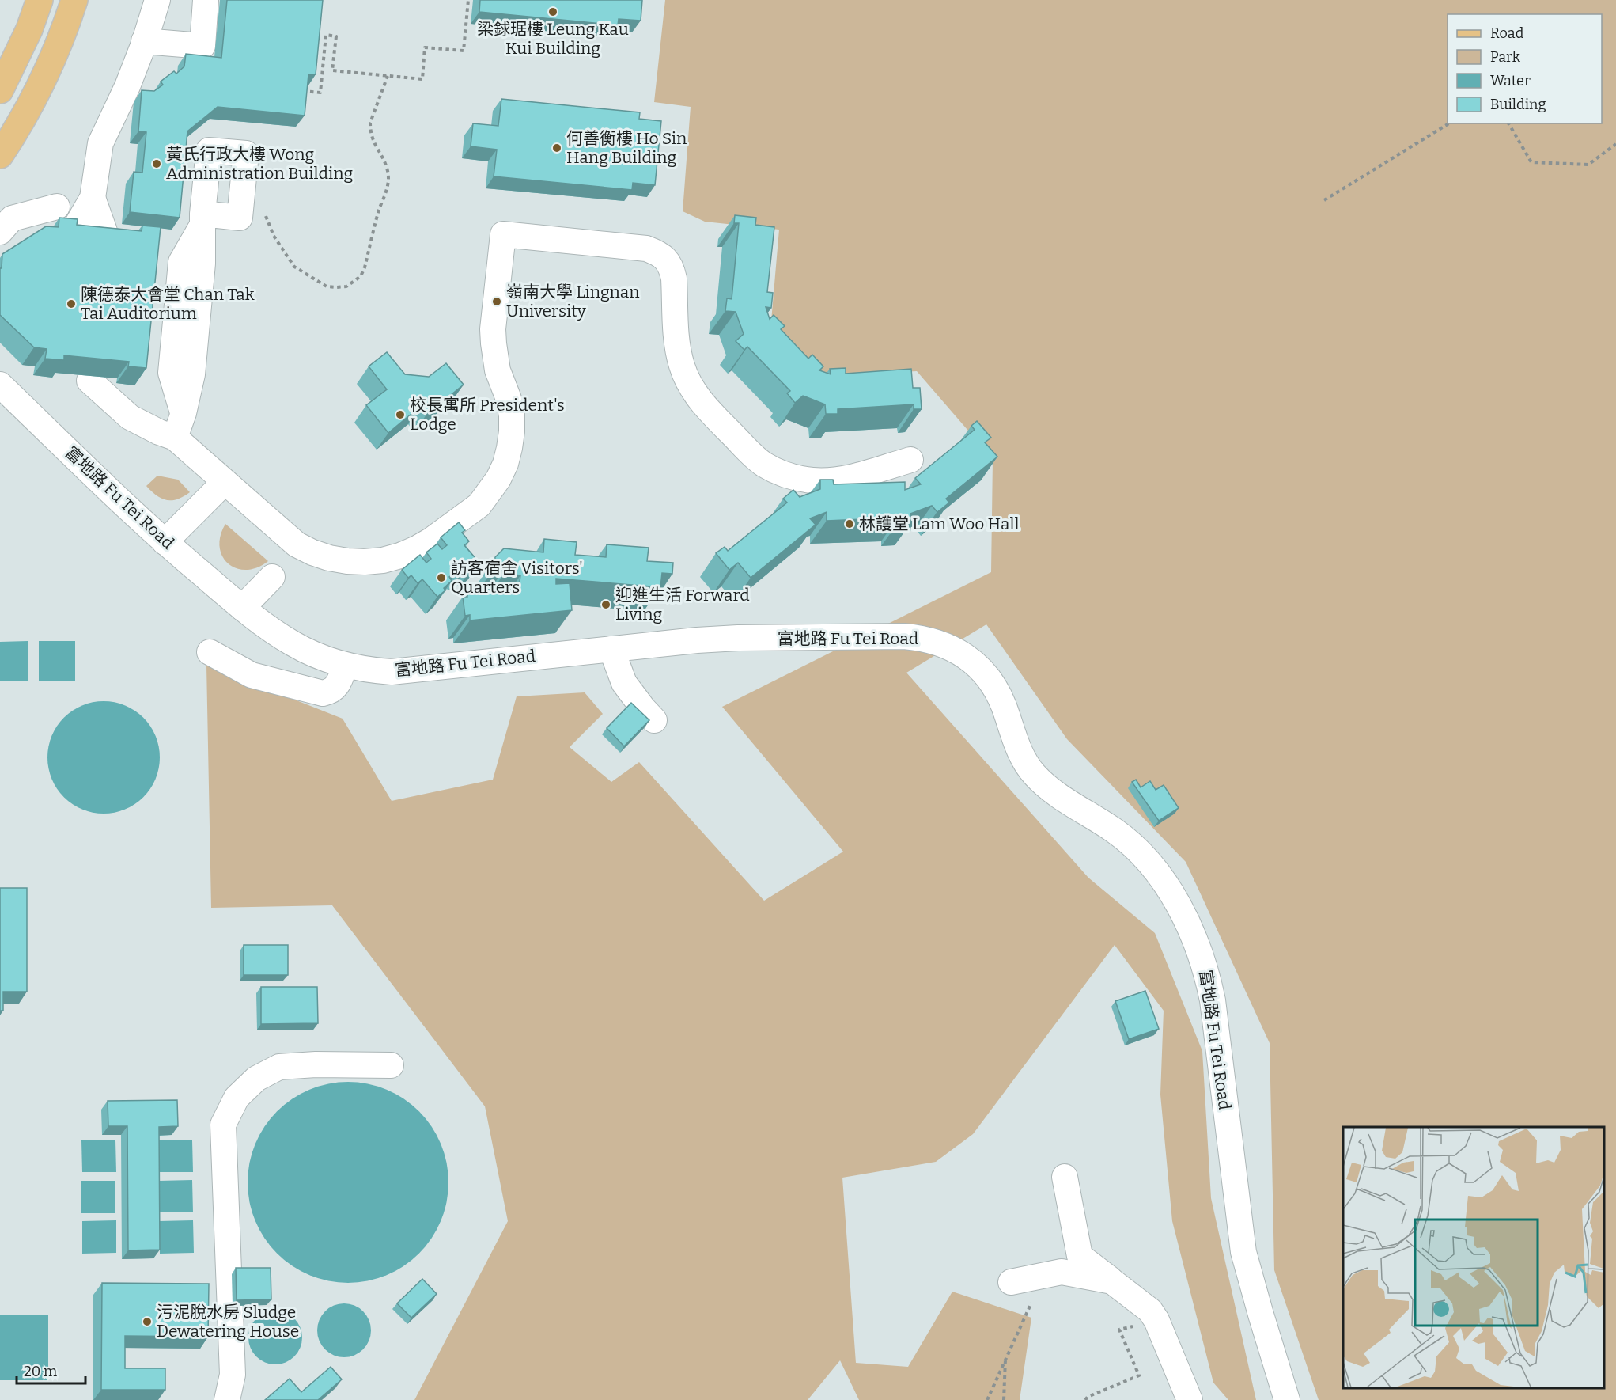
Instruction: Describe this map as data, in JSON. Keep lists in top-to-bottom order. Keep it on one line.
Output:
{"streets":{"street":["富地路 Fu Tei Road"]},"places":["梁銶琚樓 Leung Kau Kui Building","何善衡樓 Ho Sin Hang Building","黃氏行政大樓 Wong Administration Building","嶺南大學 Lingnan University","陳德泰大會堂 Chan Tak Tai Auditorium","校長寓所 President's Lodge","林護堂 Lam Woo Hall","訪客宿舍 Visitors' Quarters","迎進生活 Forward Living","污泥脫水房 Sludge Dewatering House"],"legend":["Road","Park","Water","Building"],"scale_bar":"20 m"}
